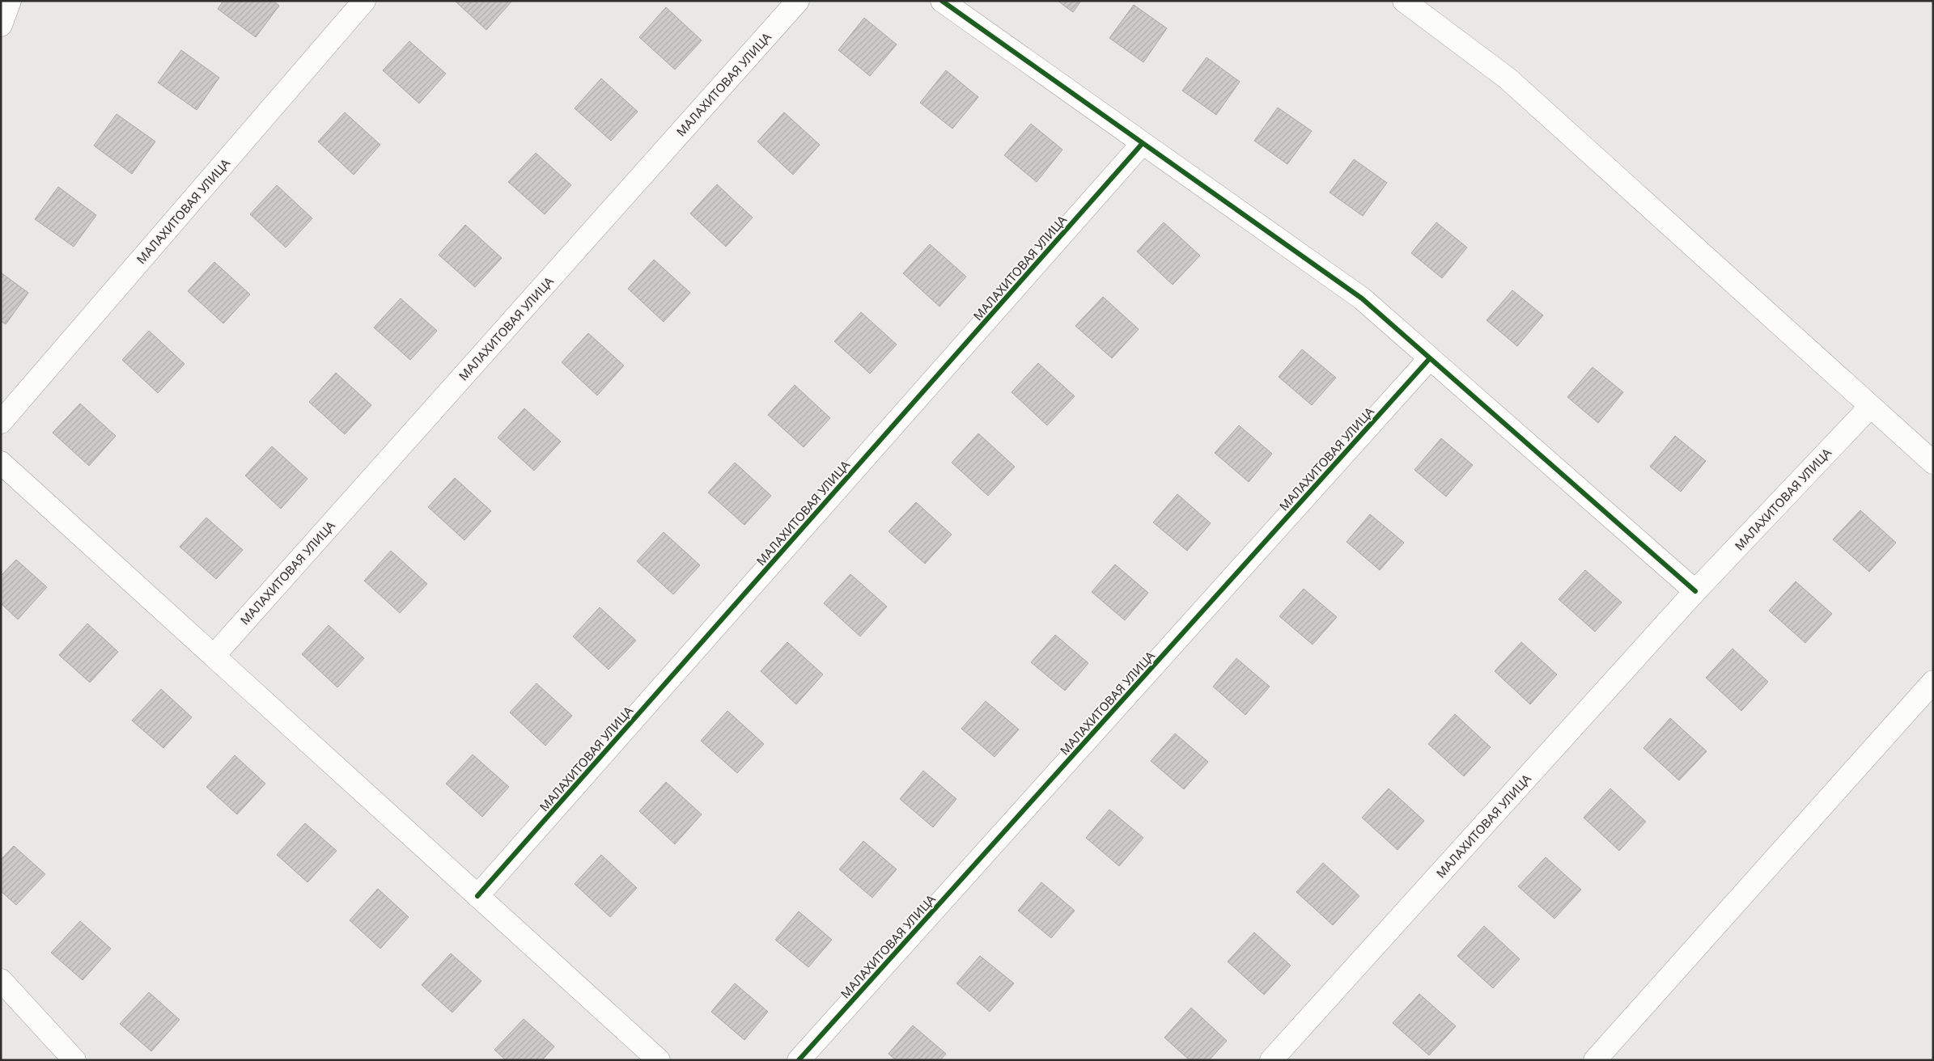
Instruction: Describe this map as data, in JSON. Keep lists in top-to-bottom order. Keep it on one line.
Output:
{"streets":{"street":["МАЛАХИТОВАЯ УЛИЦА"]}}
